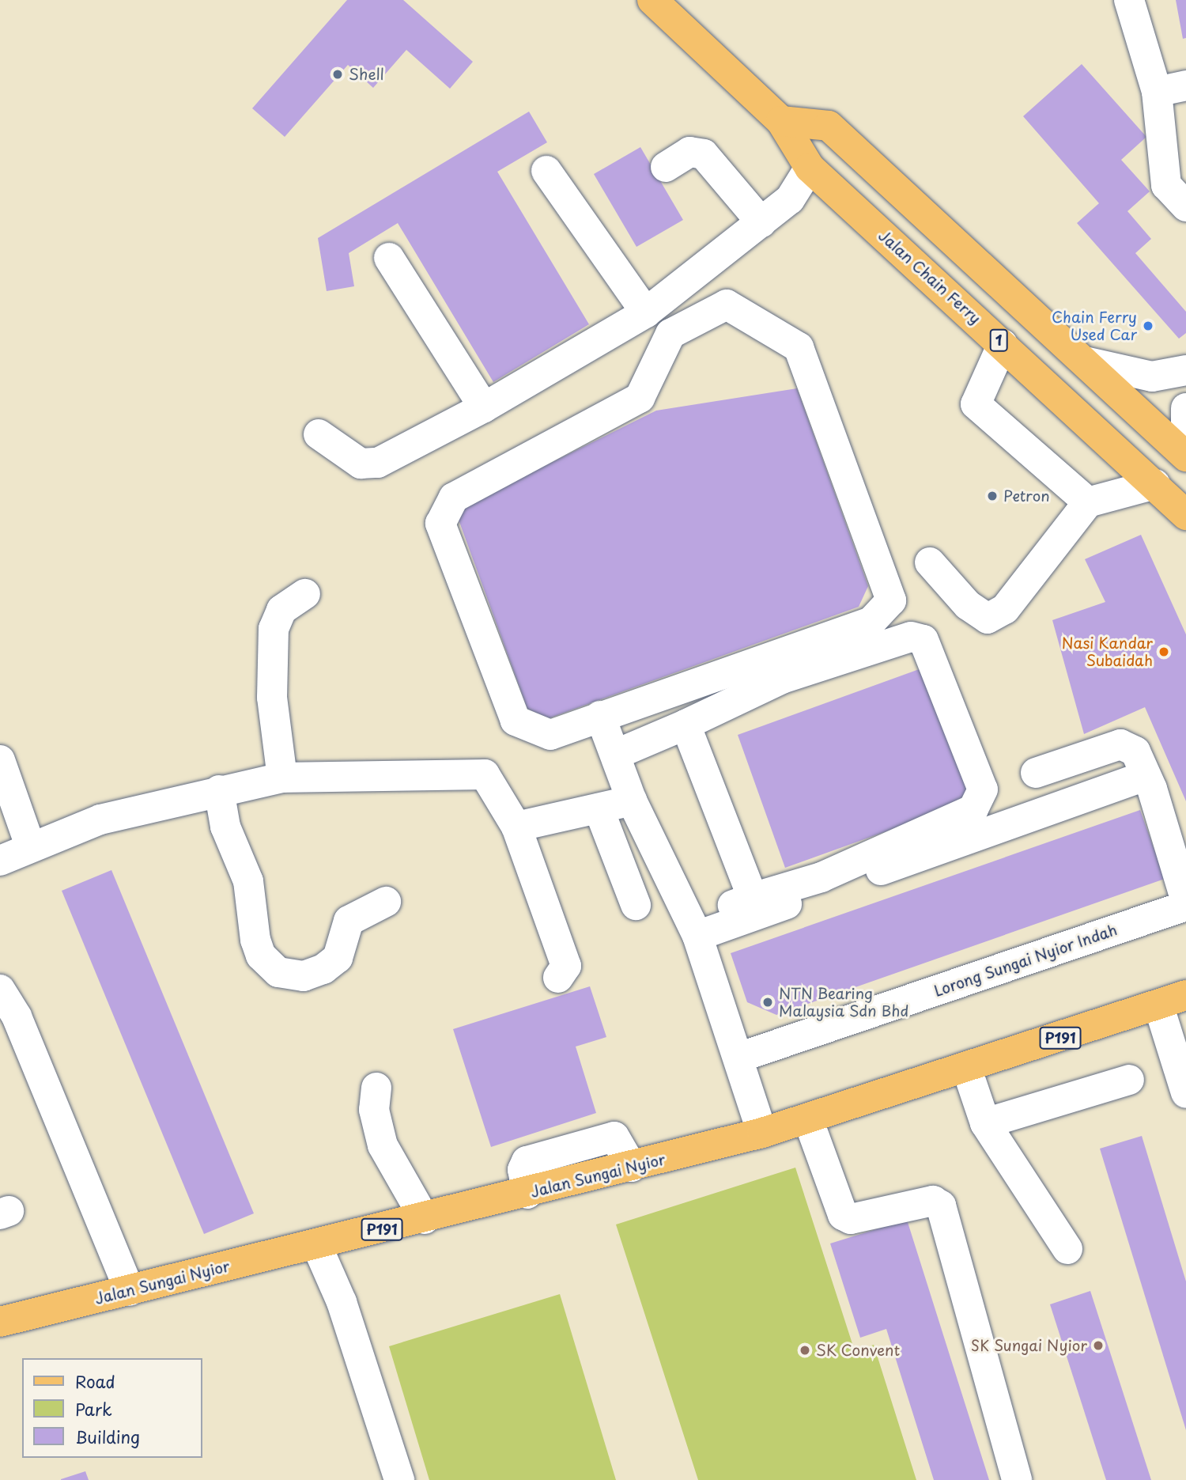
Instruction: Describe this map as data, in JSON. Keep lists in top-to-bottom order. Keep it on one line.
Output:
{"streets":{"main road":["Jalan Chain Ferry","1","P191","Jalan Sungai Nyior"],"street":["Lorong Sungai Nyior Indah"]},"places":["Shell","Chain Ferry Used Car","Petron","Nasi Kandar Subaidah","NTN Bearing Malaysia Sdn Bhd","SK Sungai Nyior","SK Convent"],"legend":["Road","Park","Building"]}
